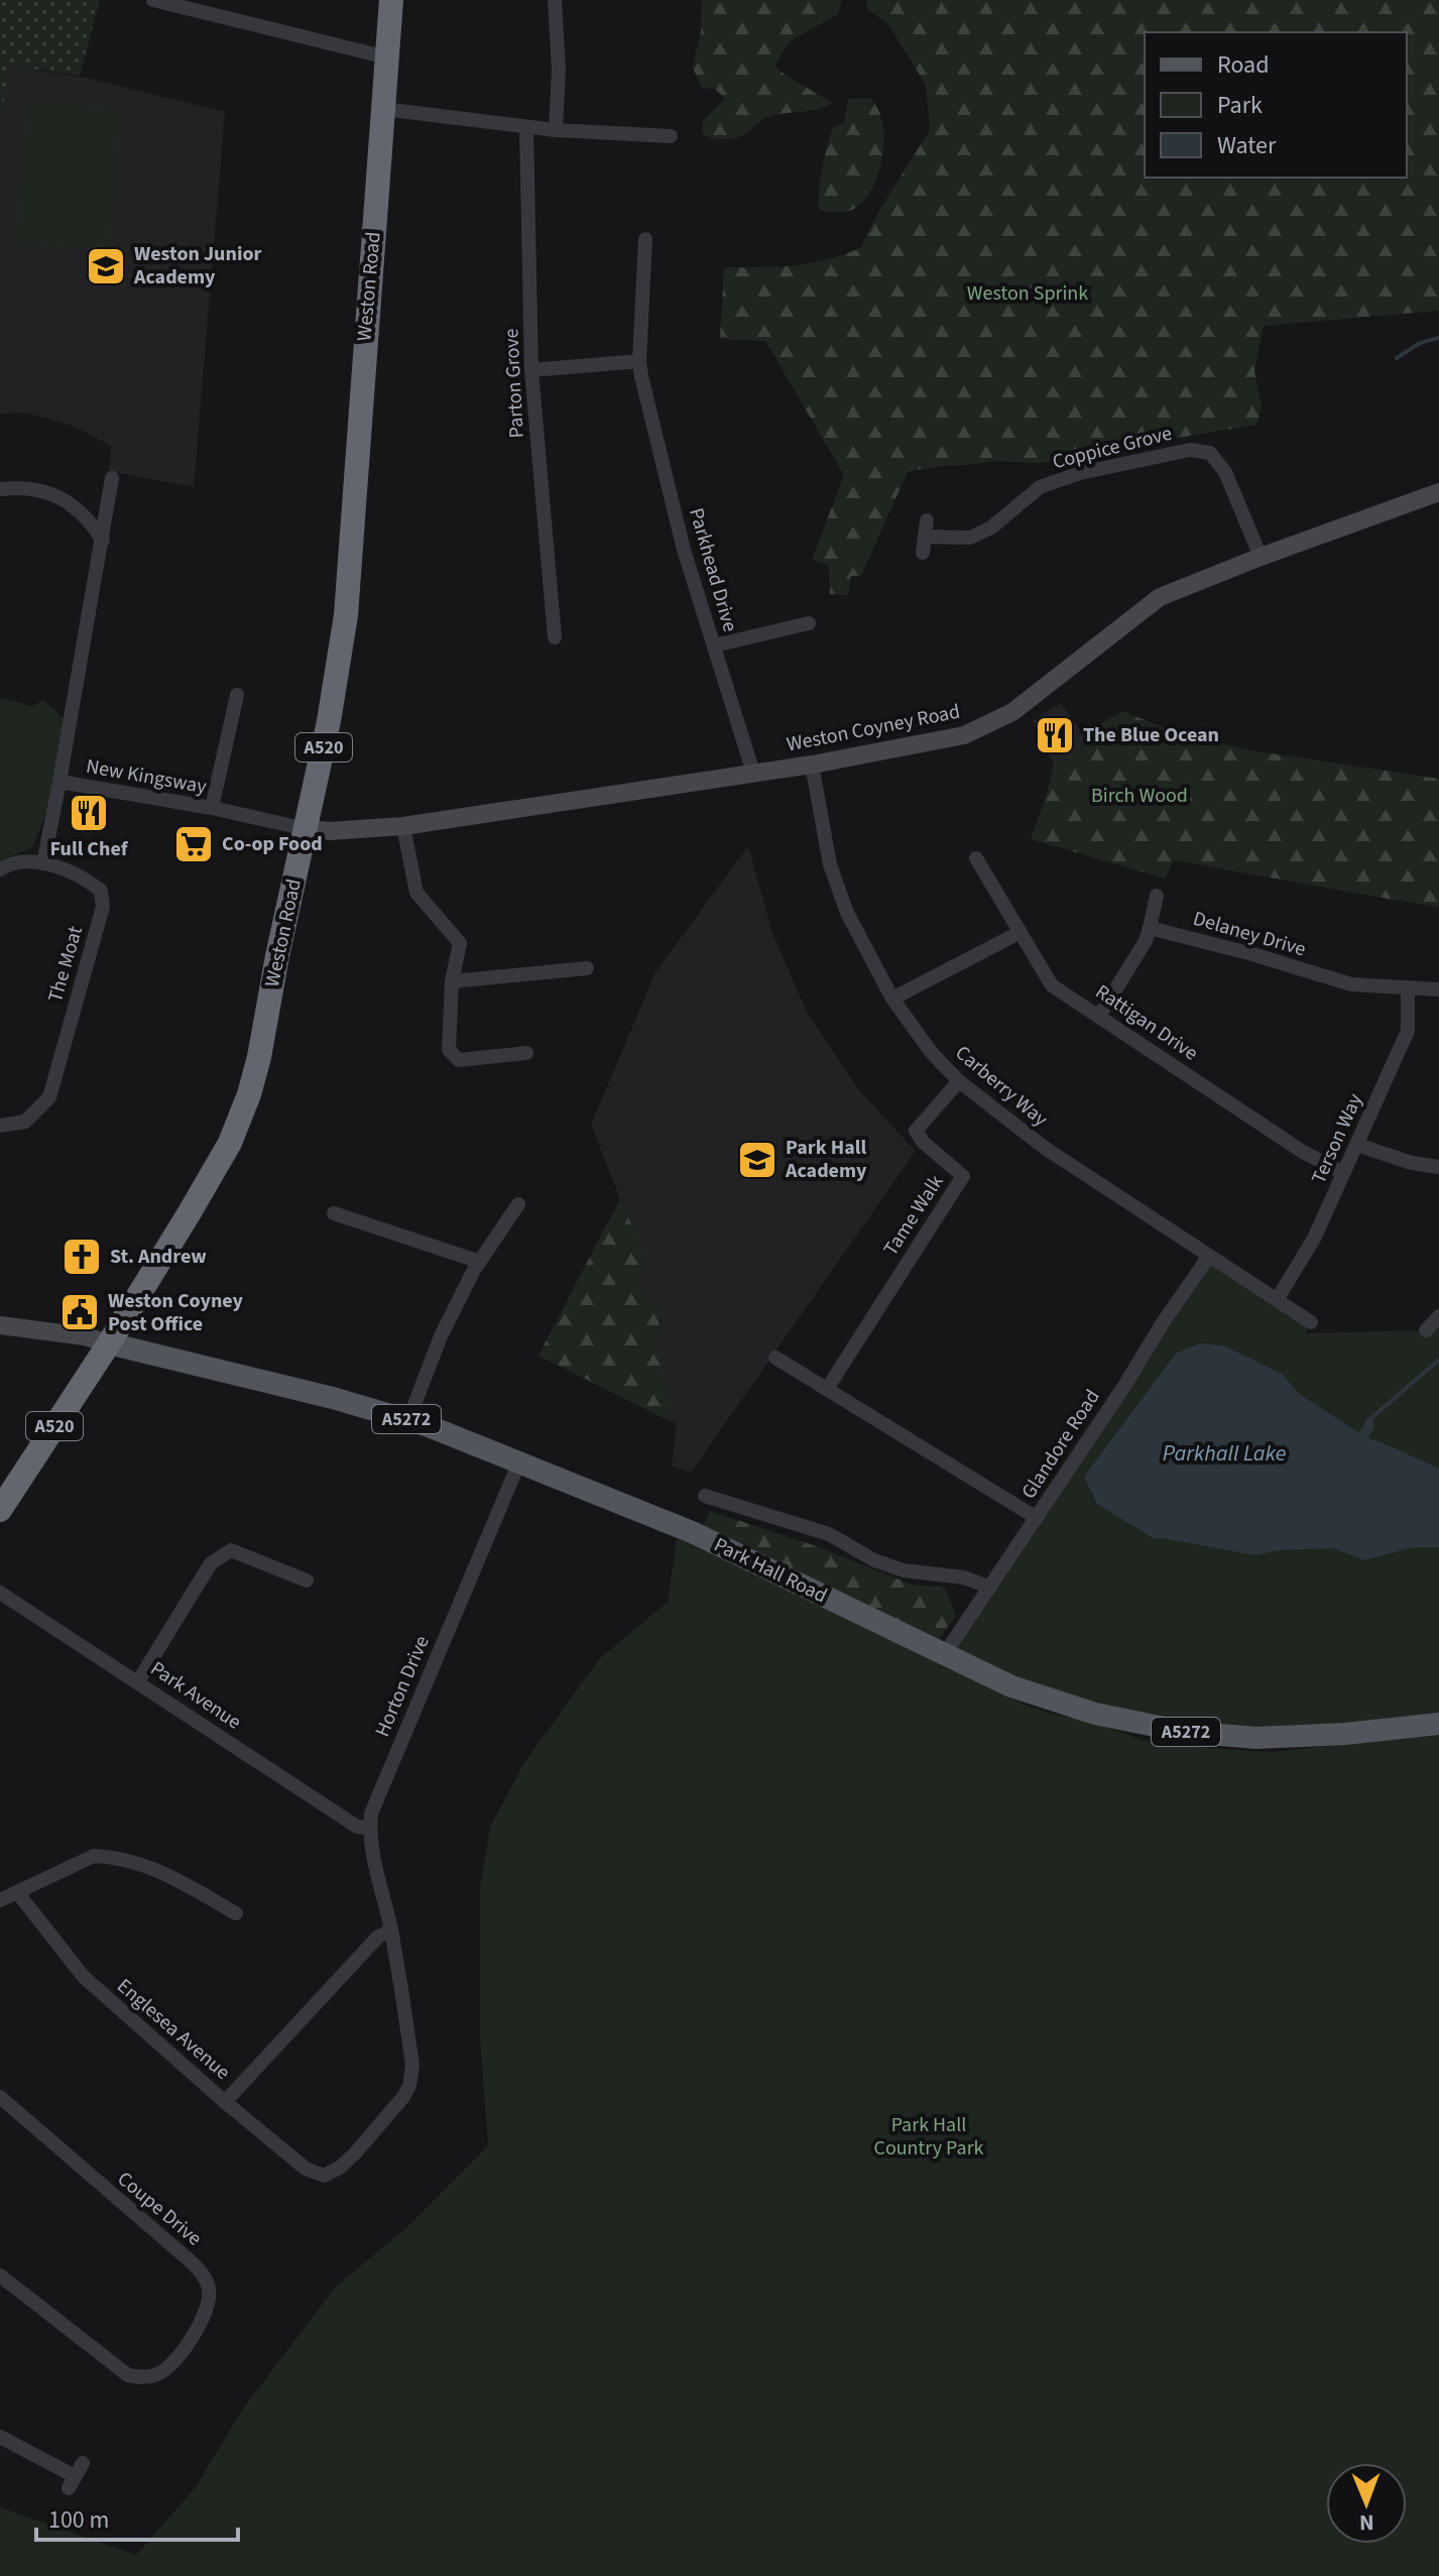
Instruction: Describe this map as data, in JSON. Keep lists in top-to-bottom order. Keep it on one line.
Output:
{"streets":{"highway":["Weston Road","A520"],"main road":["A5272","Park Hall Road"],"street":["Parton Grove","Coppice Grove","Parkhead Drive","Weston Coyney Road","New Kingsway","Delaney Drive","The Moat","Rattigan Drive","Carberry Way","Terson Way","Tame Walk","Glandore Road","Horton Drive","Park Avenue","Englesea Avenue","Coupe Drive"]},"crossings":[["Weston Road","Weston Coyney Road"],["Weston Road","New Kingsway"],["Weston Road","Park Hall Road"],["Coppice Grove","Weston Coyney Road"],["Parkhead Drive","Weston Coyney Road"],["Weston Coyney Road","New Kingsway"],["Weston Coyney Road","Carberry Way"],["New Kingsway","The Moat"],["Delaney Drive","Terson Way"],["Rattigan Drive","Terson Way"],["Carberry Way","Terson Way"],["Carberry Way","Tame Walk"],["Carberry Way","Glandore Road"],["Glandore Road","Park Hall Road"],["Park Hall Road","Horton Drive"],["Horton Drive","Park Avenue"],["Horton Drive","Englesea Avenue"]],"water":["Parkhall Lake"],"parks":["Weston Sprink","Birch Wood","Park Hall Country Park"],"places":{"school or university":["Weston Junior Academy","Park Hall Academy"],"restaurant":["The Blue Ocean","Full Chef"],"supermarket":["Co-op Food"],"church":["St. Andrew"],"public building":["Weston Coyney Post Office"]},"legend":["Road","Park","Water"],"scale_bar":"100 m","north":"bottom"}
